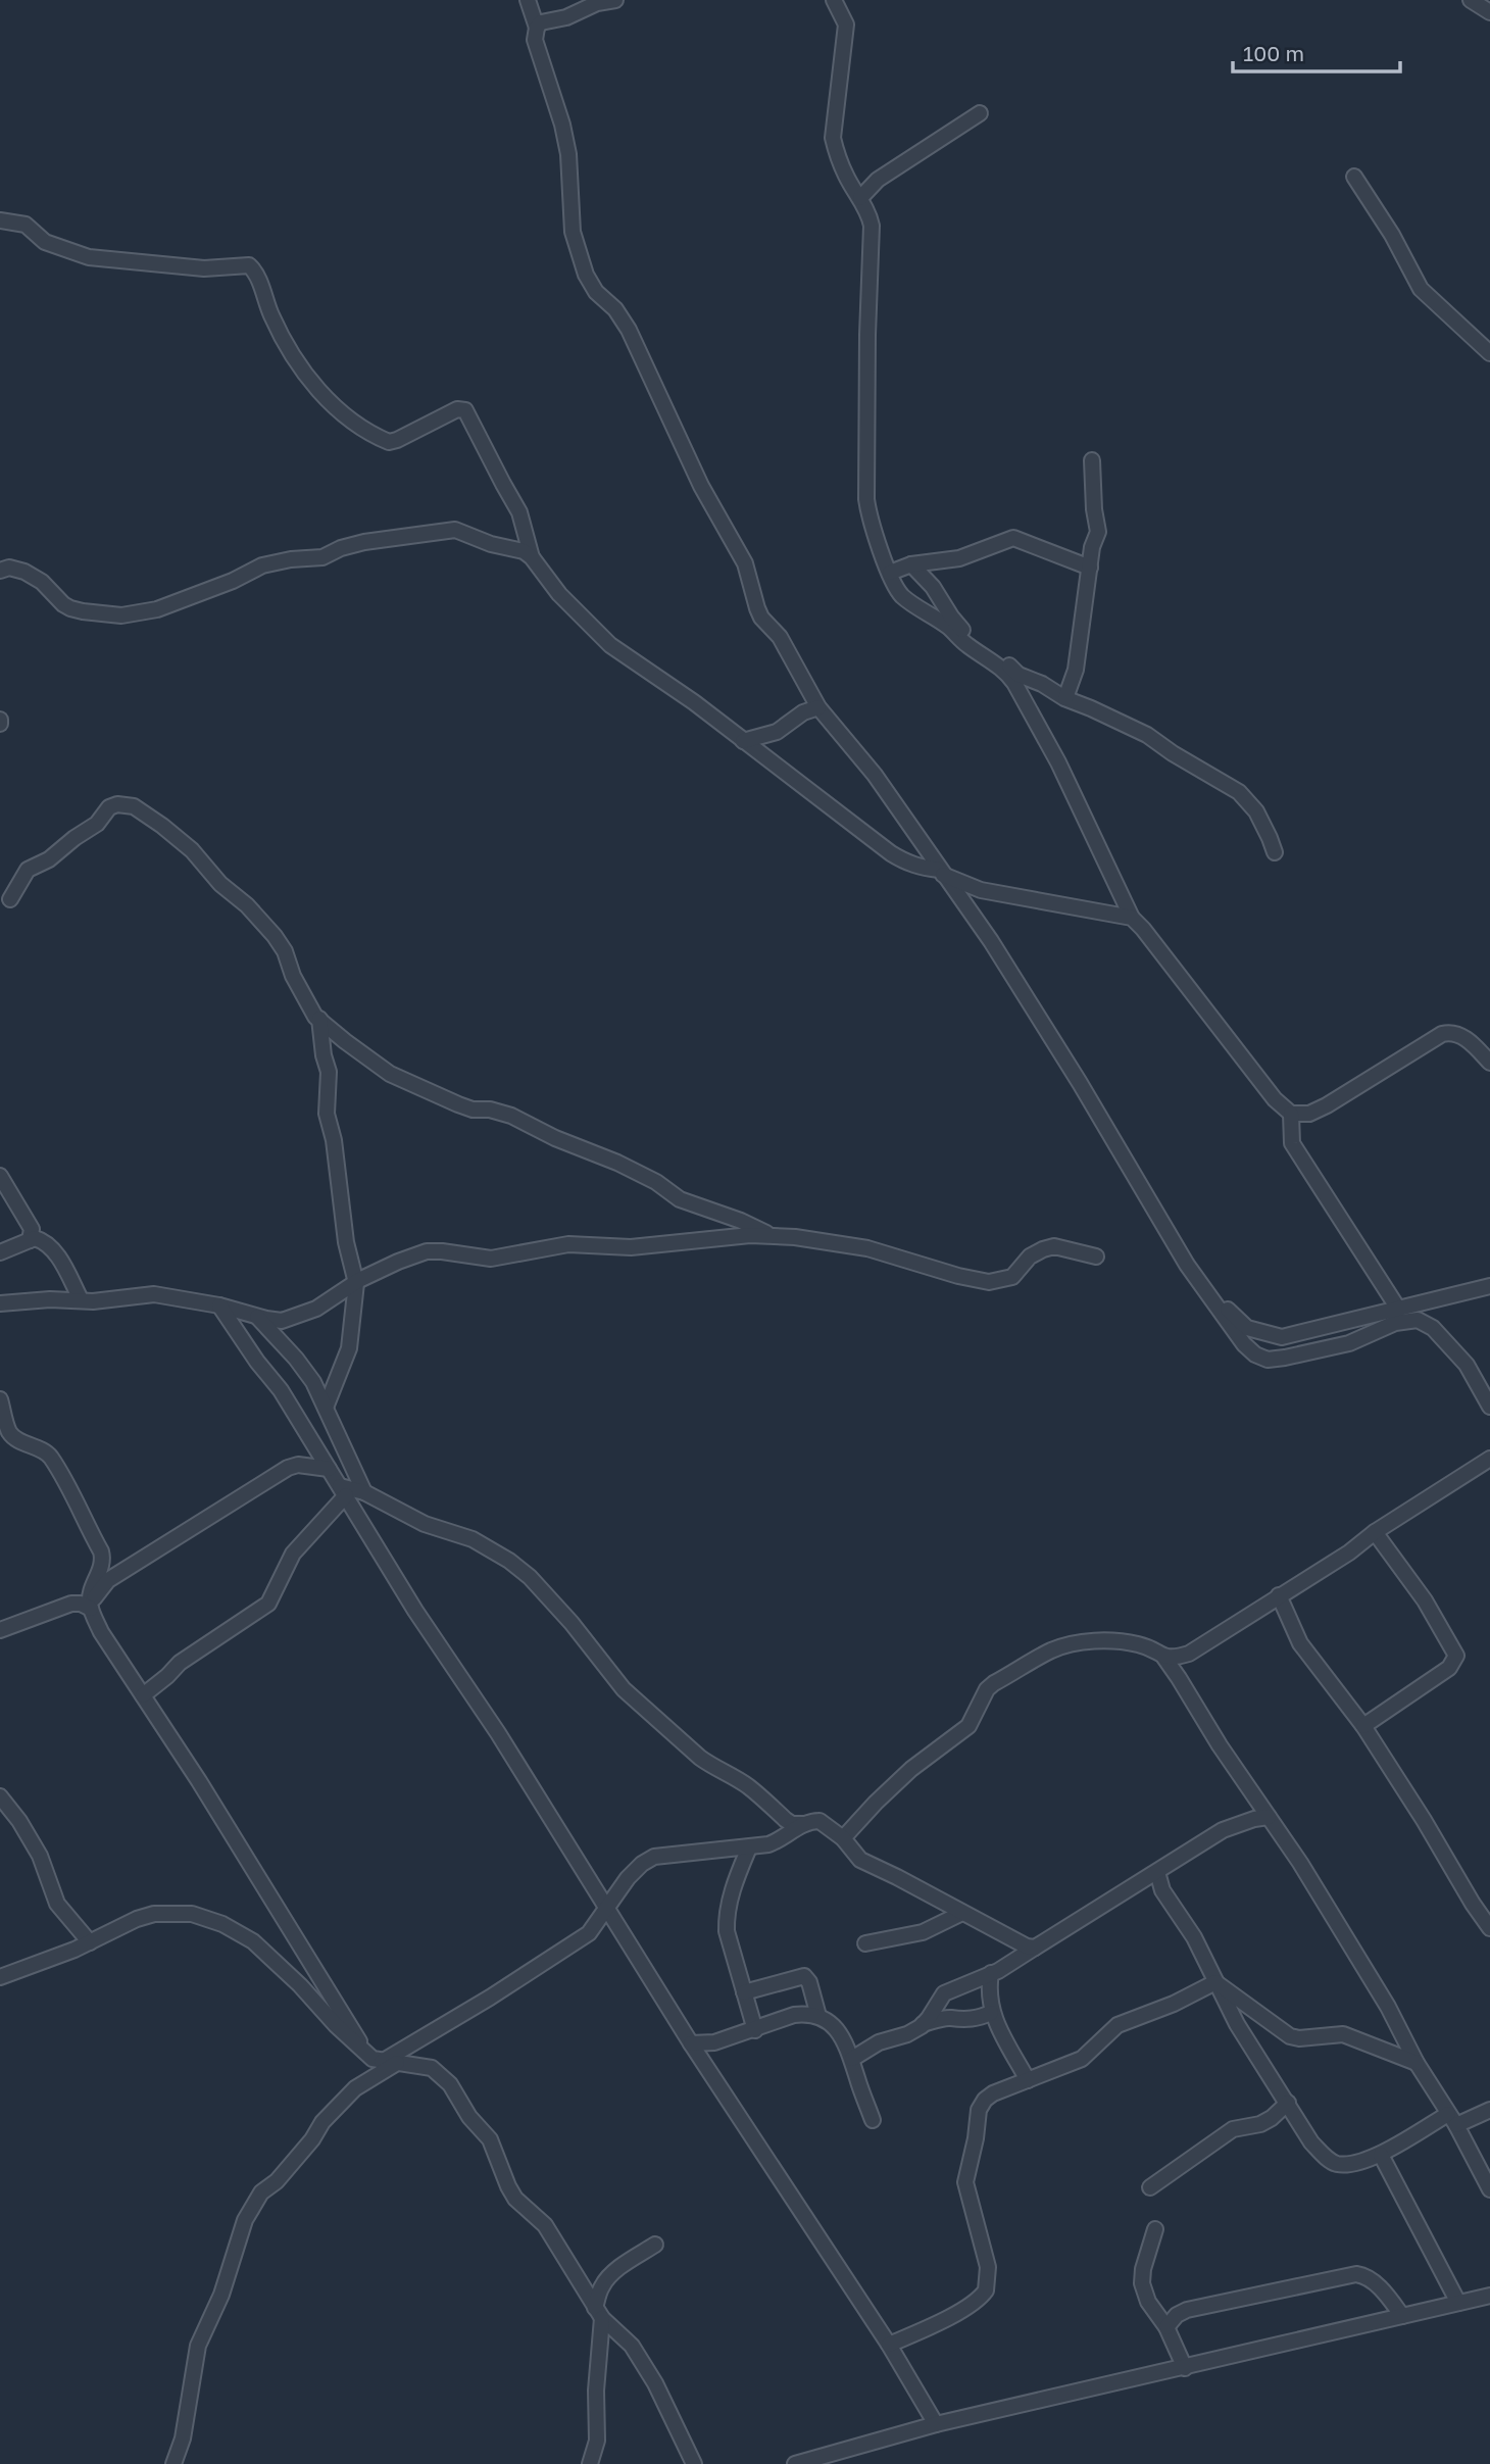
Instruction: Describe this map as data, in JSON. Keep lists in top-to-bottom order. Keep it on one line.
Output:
{"scale_bar":"100 m"}
